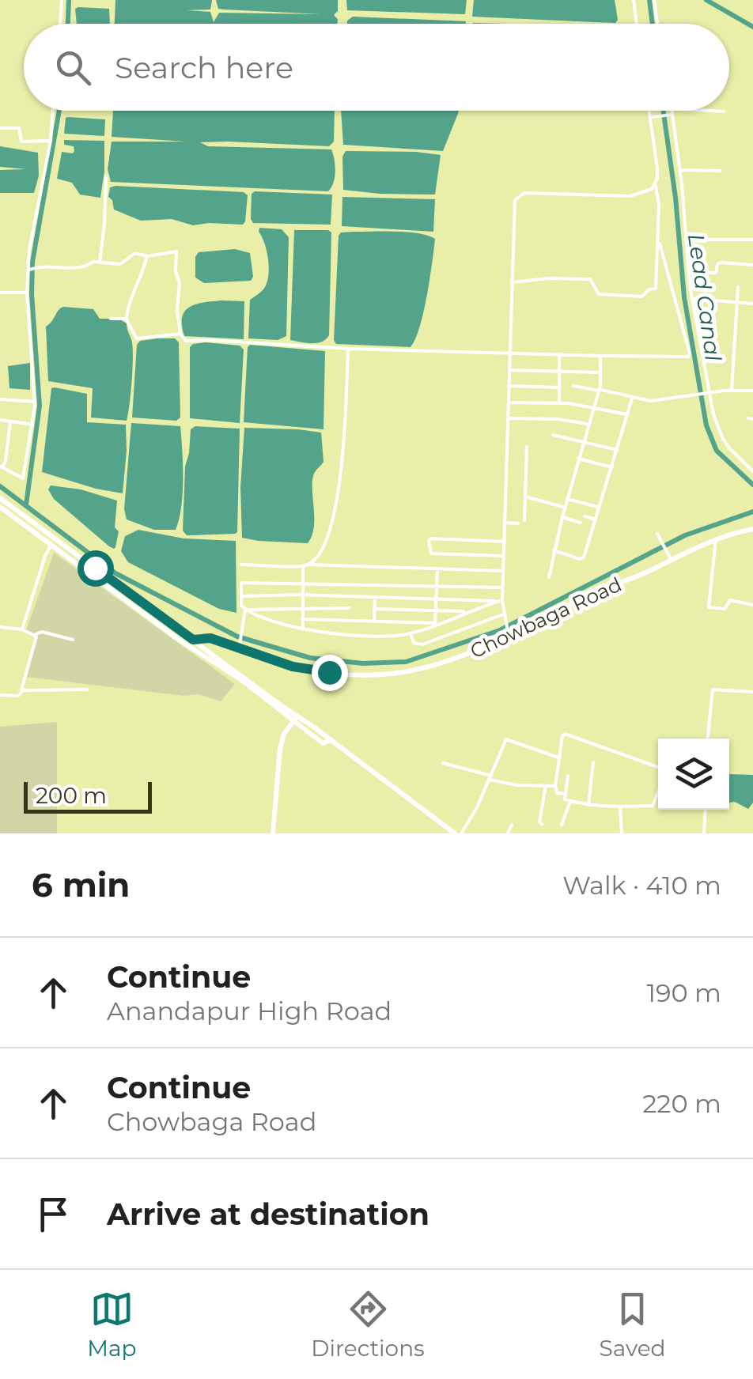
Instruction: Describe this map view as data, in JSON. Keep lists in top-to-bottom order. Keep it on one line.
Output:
{"streets":{"main road":["Chowbaga Road"]},"water":["Lead Canal"],"scale_bar":"200 m","page":{"search":"Search here","scale":"200 m","heading":["6 min","Walk · 410 m"],"list":[["Continue","Anandapur High Road","190 m"],["Continue","Chowbaga Road","220 m"],"Arrive at destination"],"nav":["Map","Directions","Saved"]}}
